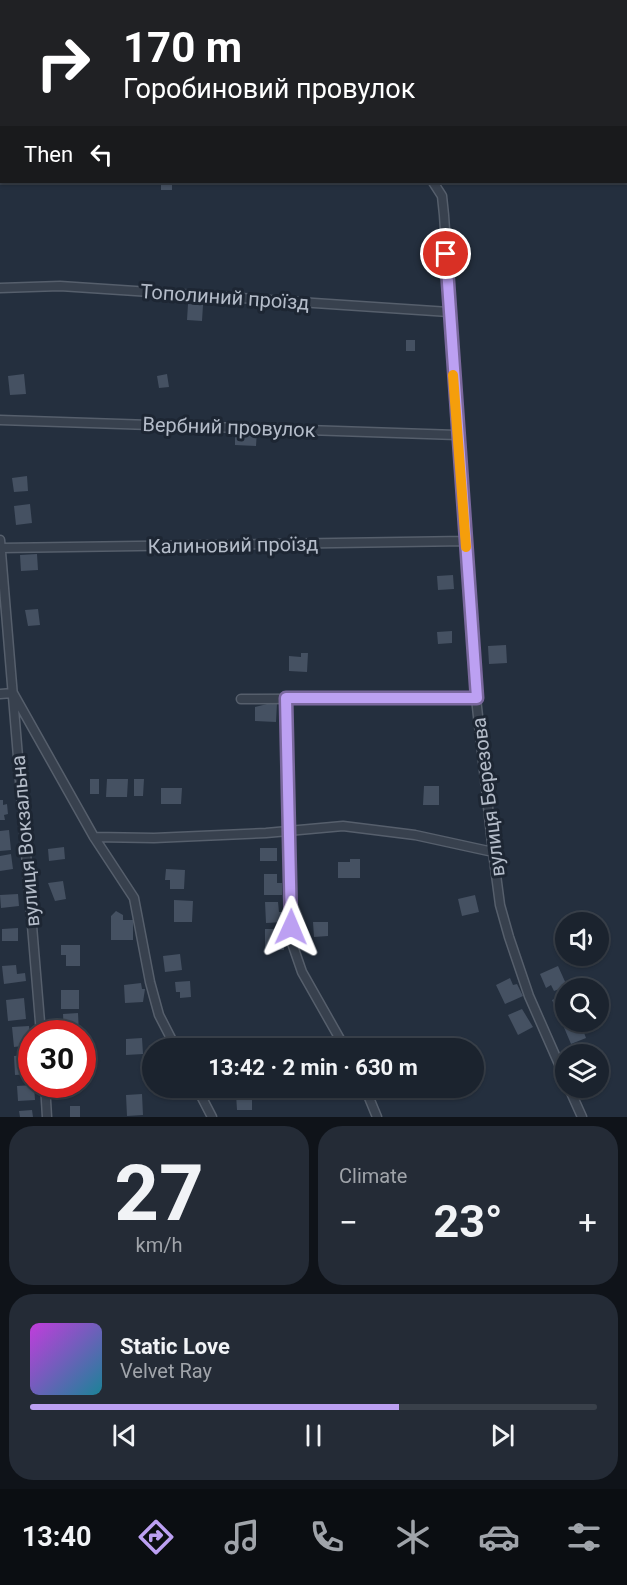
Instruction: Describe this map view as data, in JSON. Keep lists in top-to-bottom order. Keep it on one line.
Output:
{"streets":{"street":["Тополиний проїзд","Вербний провулок","Калиновий проїзд","вулиця Березова","вулиця Вокзальна"]},"crossings":[["Тополиний проїзд","вулиця Березова"],["Вербний провулок","вулиця Березова"],["Калиновий проїзд","вулиця Березова"],["Калиновий проїзд","вулиця Вокзальна"]],"page":{"turn":["170 m","Горобиновий провулок"],"then":"Then","limit":"30","trip":"13:42 · 2 min · 630 m","tile":[["27","km/h"],"Climate"],"heat":["−","23°","+"],"song":["Static Love","Velvet Ray"],"tabs":"13:40"}}
